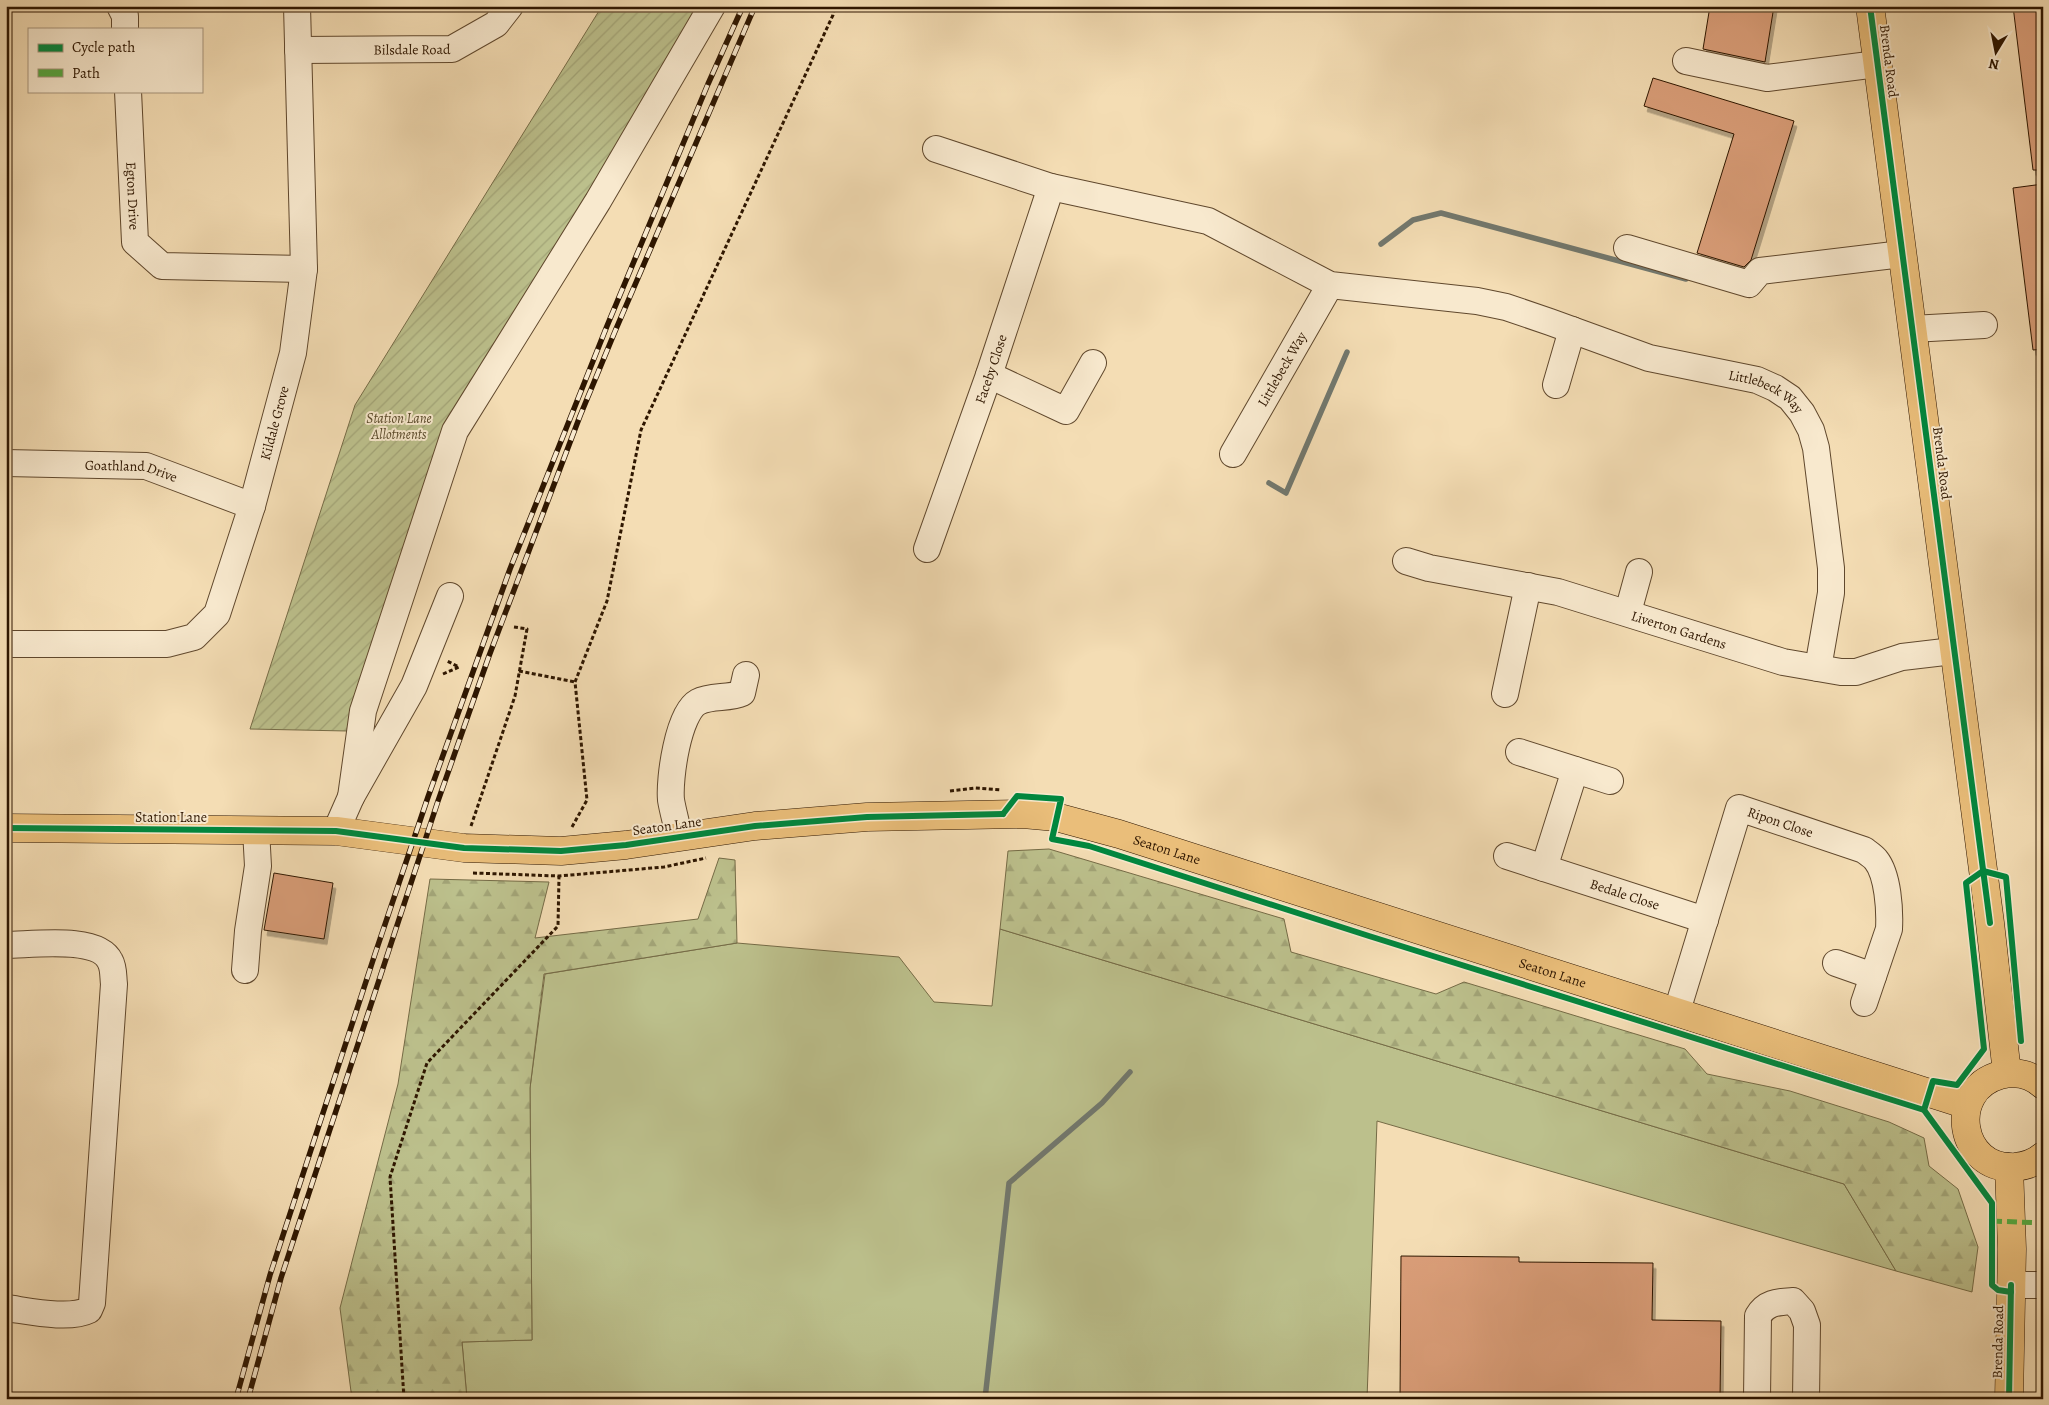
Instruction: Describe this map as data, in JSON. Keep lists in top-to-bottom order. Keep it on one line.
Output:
{"streets":{"main road":["Brenda Road","Station Lane","Seaton Lane"],"street":["Bilsdale Road","Egton Drive","Faceby Close","Littlebeck Way","Kildale Grove","Goathland Drive","Liverton Gardens","Ripon Close","Bedale Close"]},"crossings":[["Bilsdale Road","Kildale Grove"],["Brenda Road","Liverton Gardens"],["Egton Drive","Kildale Grove"],["Littlebeck Way","Liverton Gardens"],["Kildale Grove","Goathland Drive"],["Station Lane","Seaton Lane"],["Ripon Close","Seaton Lane"],["Ripon Close","Bedale Close"]],"parks":["Station Lane Allotments"],"legend":["Cycle path","Path"],"north":"bottom"}
